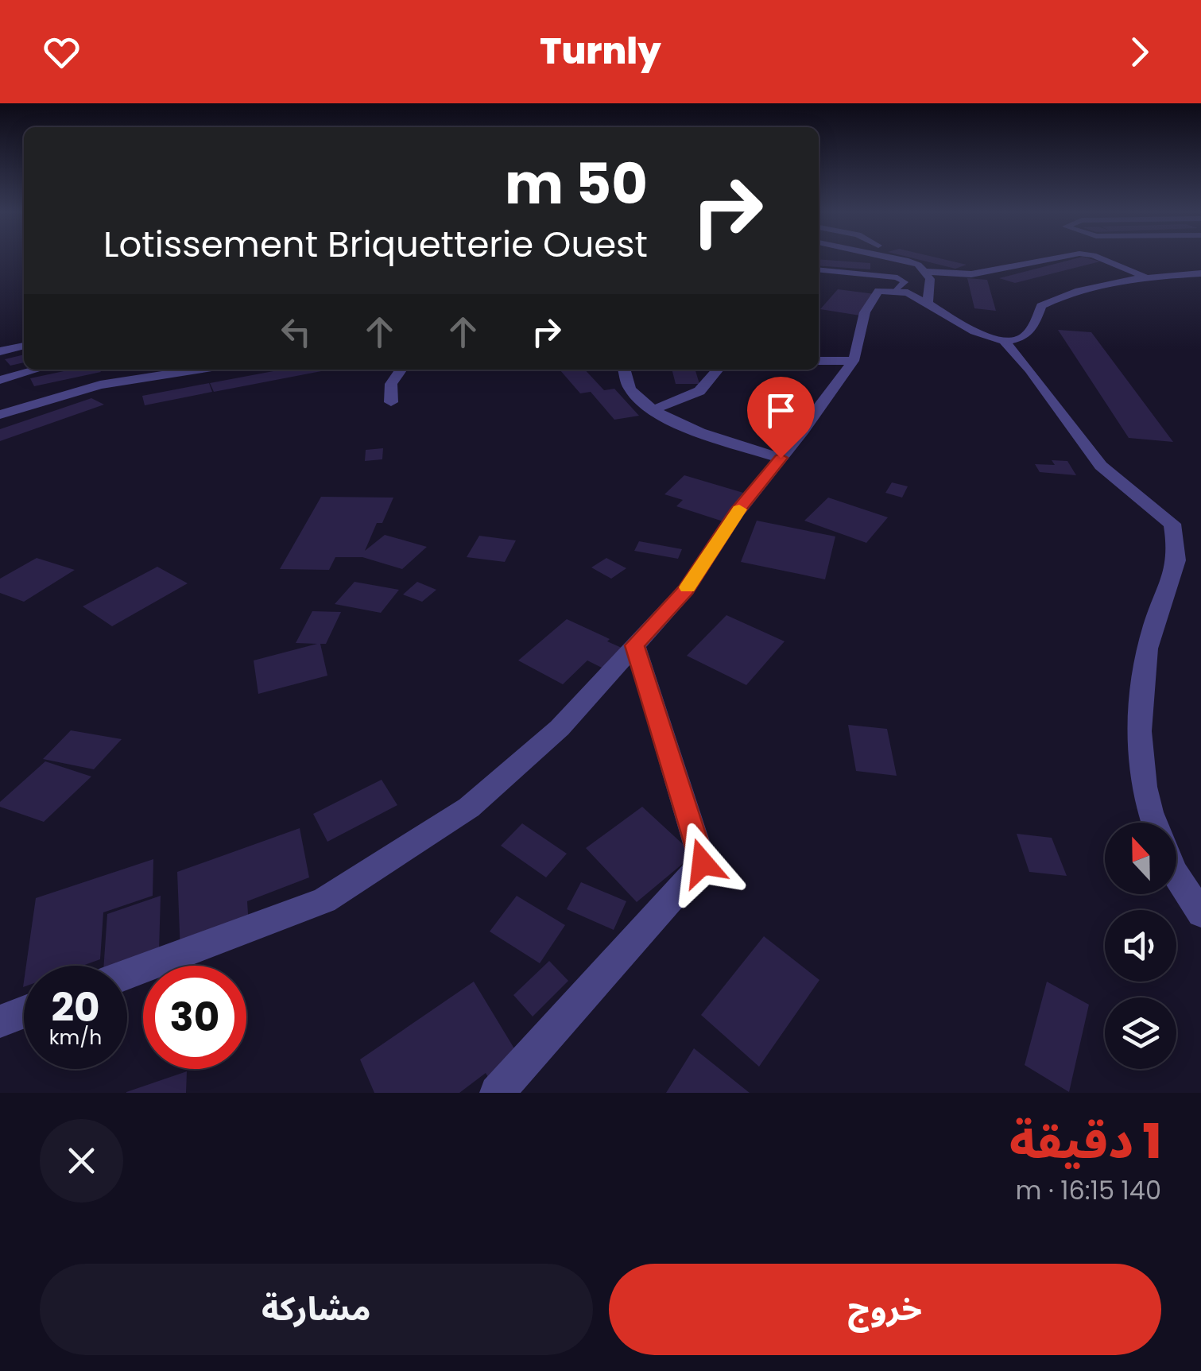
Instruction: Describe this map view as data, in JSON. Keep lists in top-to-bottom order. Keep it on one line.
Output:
{"north":"top","page":{"header":"Turnly","turn":["50 m","Lotissement Briquetterie Ouest"],"speed":"20 km/h","limit":"30","heading":["1 دقيقة","140 m · 16:15"],"buttons":["خروج","مشاركة"]}}
